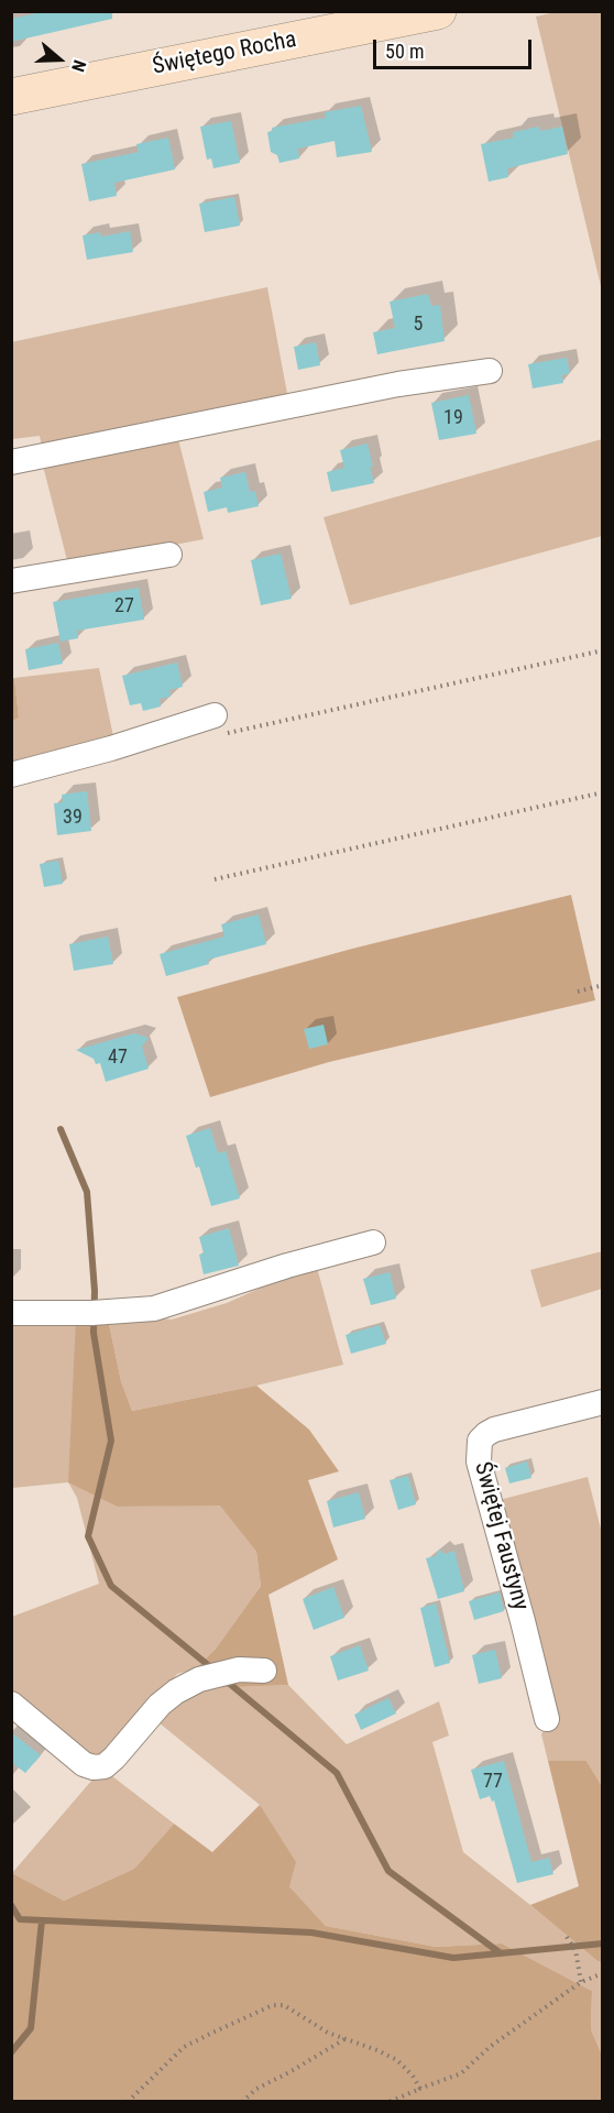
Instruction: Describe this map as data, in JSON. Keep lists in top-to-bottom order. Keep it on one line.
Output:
{"streets":{"street":["Świętego Rocha","Świętej Faustyny"]},"house_numbers":["5","19","27","39","47","77"],"scale_bar":"50 m","north":"right"}
